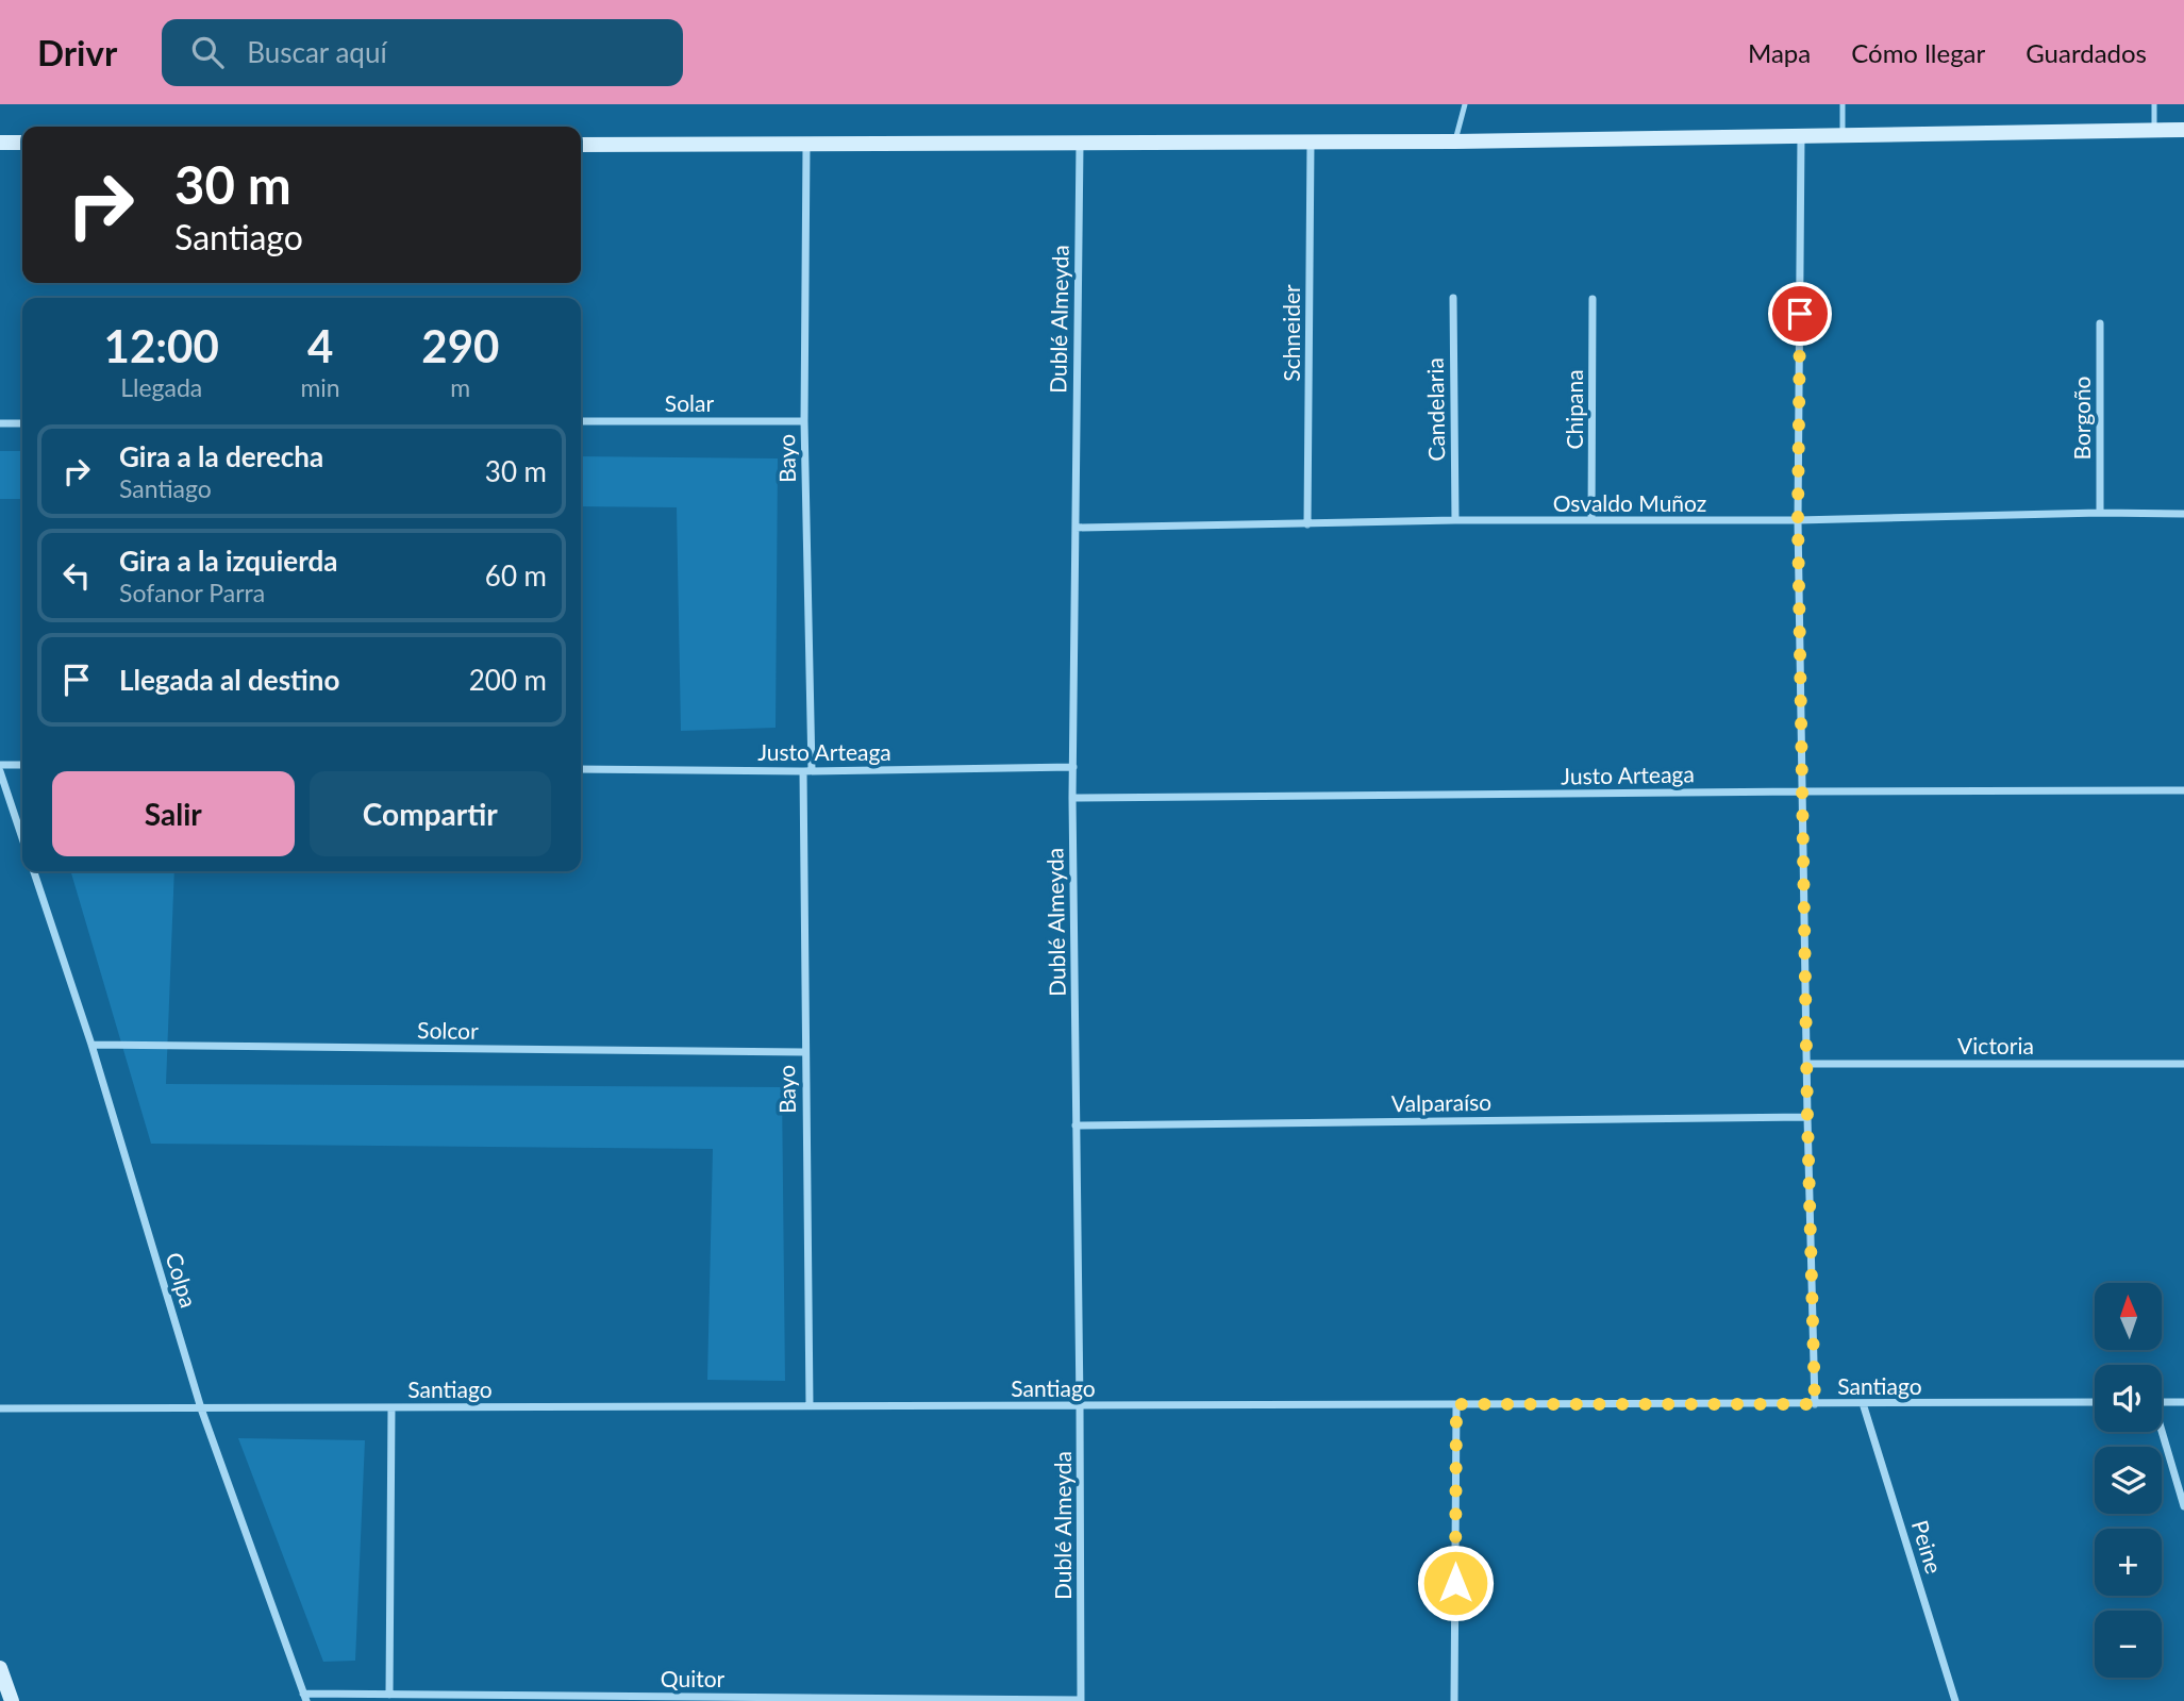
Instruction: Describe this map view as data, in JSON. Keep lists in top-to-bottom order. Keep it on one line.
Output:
{"streets":{"street":["Dublé Almeyda","Schneider","Solar","Candelaria","Chipana","Borgoño","Bayo","Osvaldo Muñoz","Justo Arteaga","Solcor","Victoria","Valparaíso","Colpa","Santiago","Peine","Quitor"]},"crossings":[["Dublé Almeyda","Osvaldo Muñoz"],["Dublé Almeyda","Justo Arteaga"],["Dublé Almeyda","Valparaíso"],["Dublé Almeyda","Santiago"],["Dublé Almeyda","Quitor"],["Schneider","Osvaldo Muñoz"],["Solar","Bayo"],["Candelaria","Osvaldo Muñoz"],["Chipana","Osvaldo Muñoz"],["Borgoño","Osvaldo Muñoz"],["Bayo","Justo Arteaga"],["Bayo","Solcor"],["Bayo","Santiago"],["Solcor","Colpa"],["Colpa","Santiago"],["Colpa","Quitor"],["Santiago","Peine"]],"north":"top","page":{"header":"Drivr","search":"Buscar aquí","nav":["Mapa","Cómo llegar","Guardados"],"turn":["30 m","Santiago"],"eta":["12:00","Llegada","4","min","290","m"],"list":[{"name":"Gira a la derecha","note":"Santiago","value":"30 m"},{"name":"Gira a la izquierda","note":"Sofanor Parra","value":"60 m"},{"name":"Llegada al destino","value":"200 m"}],"buttons":["Salir","Compartir"],"map_buttons":["+","−"]}}
